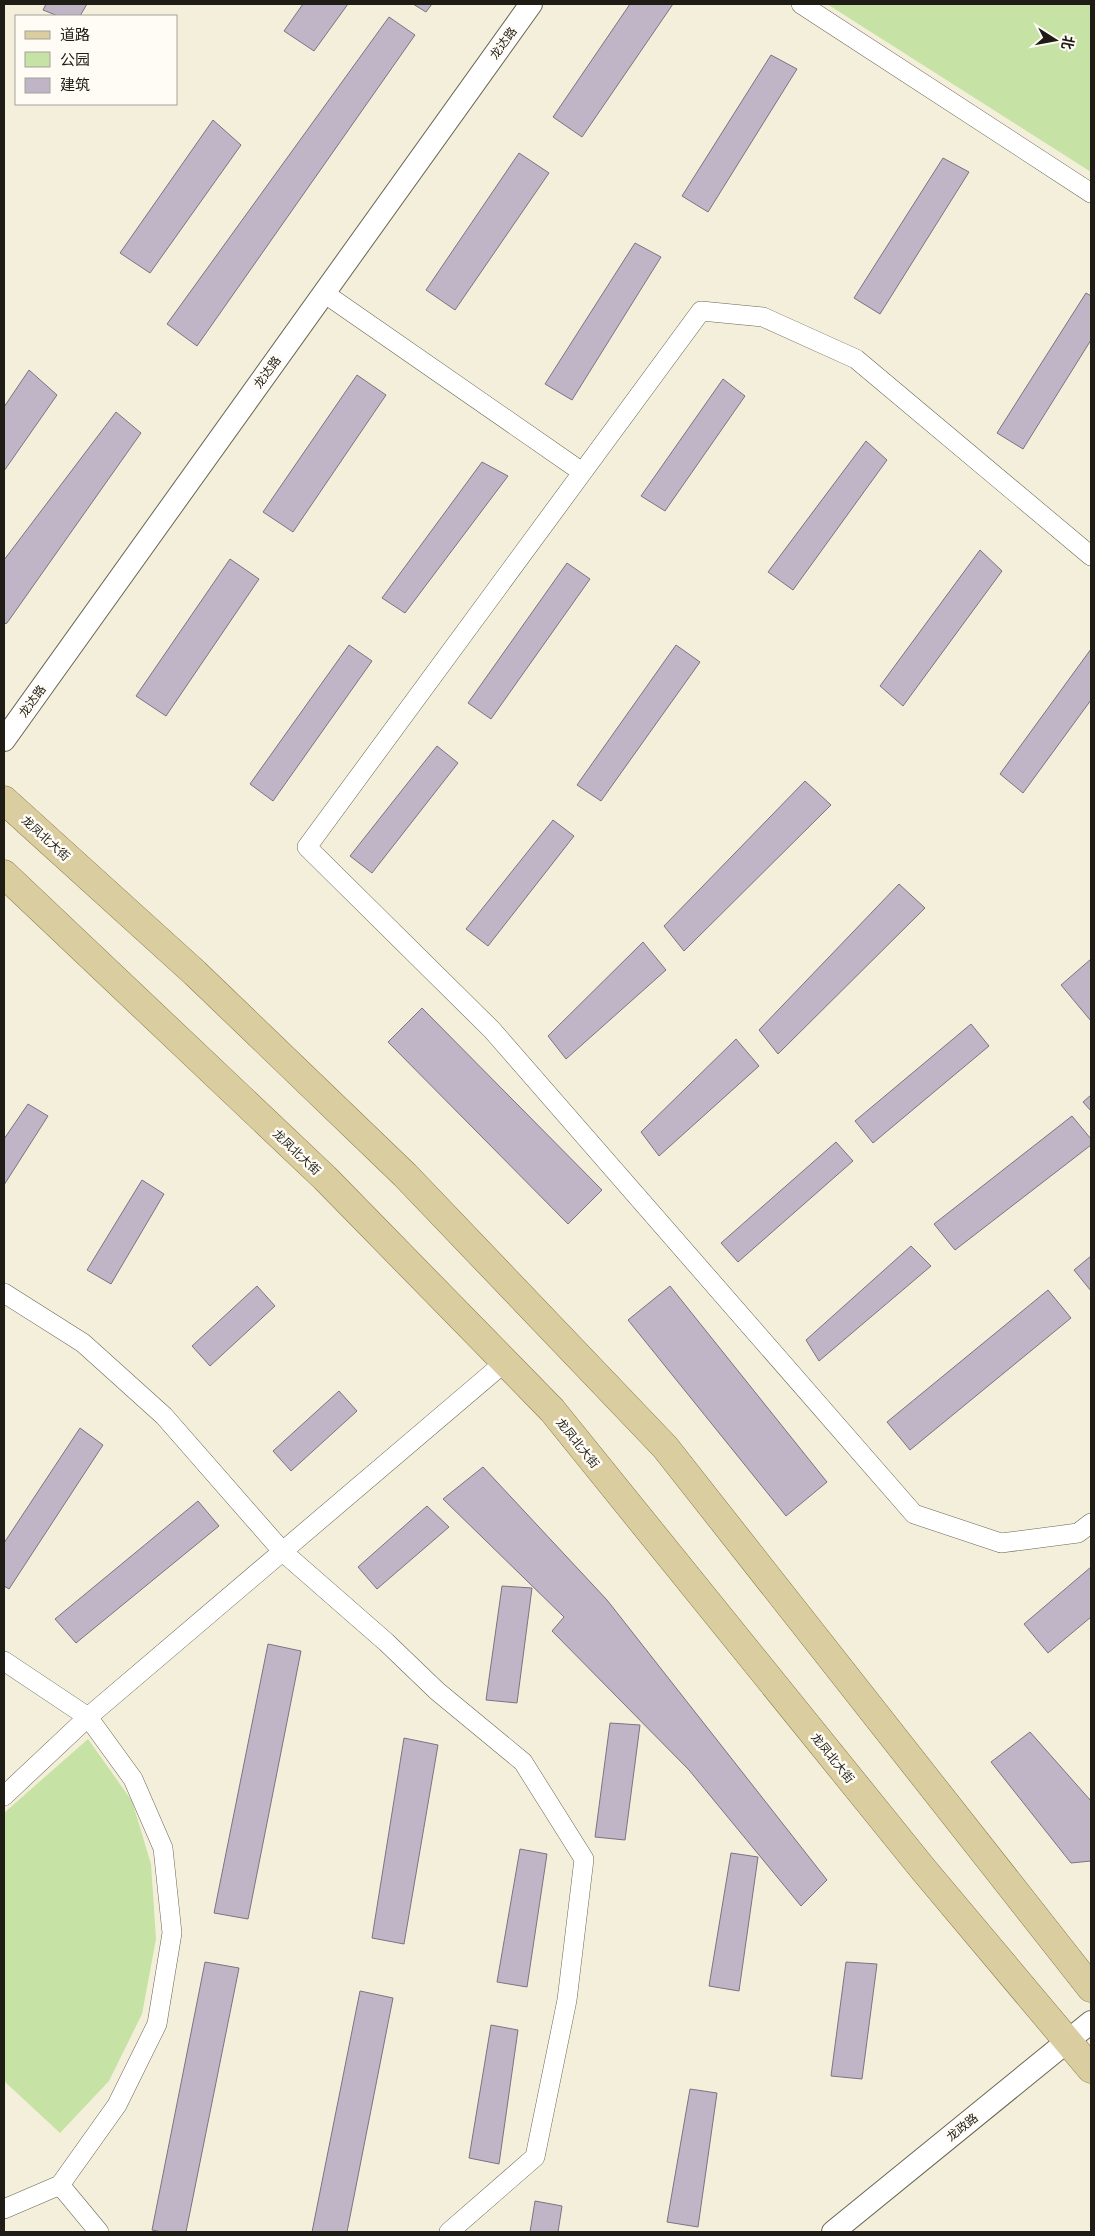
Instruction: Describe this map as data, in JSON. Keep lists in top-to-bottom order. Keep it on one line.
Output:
{"streets":{"main road":["龙凤北大街"],"street":["龙达路","龙政路"]},"crossings":[["龙凤北大街","龙政路"]],"legend":["道路","公园","建筑"],"north":"right"}
